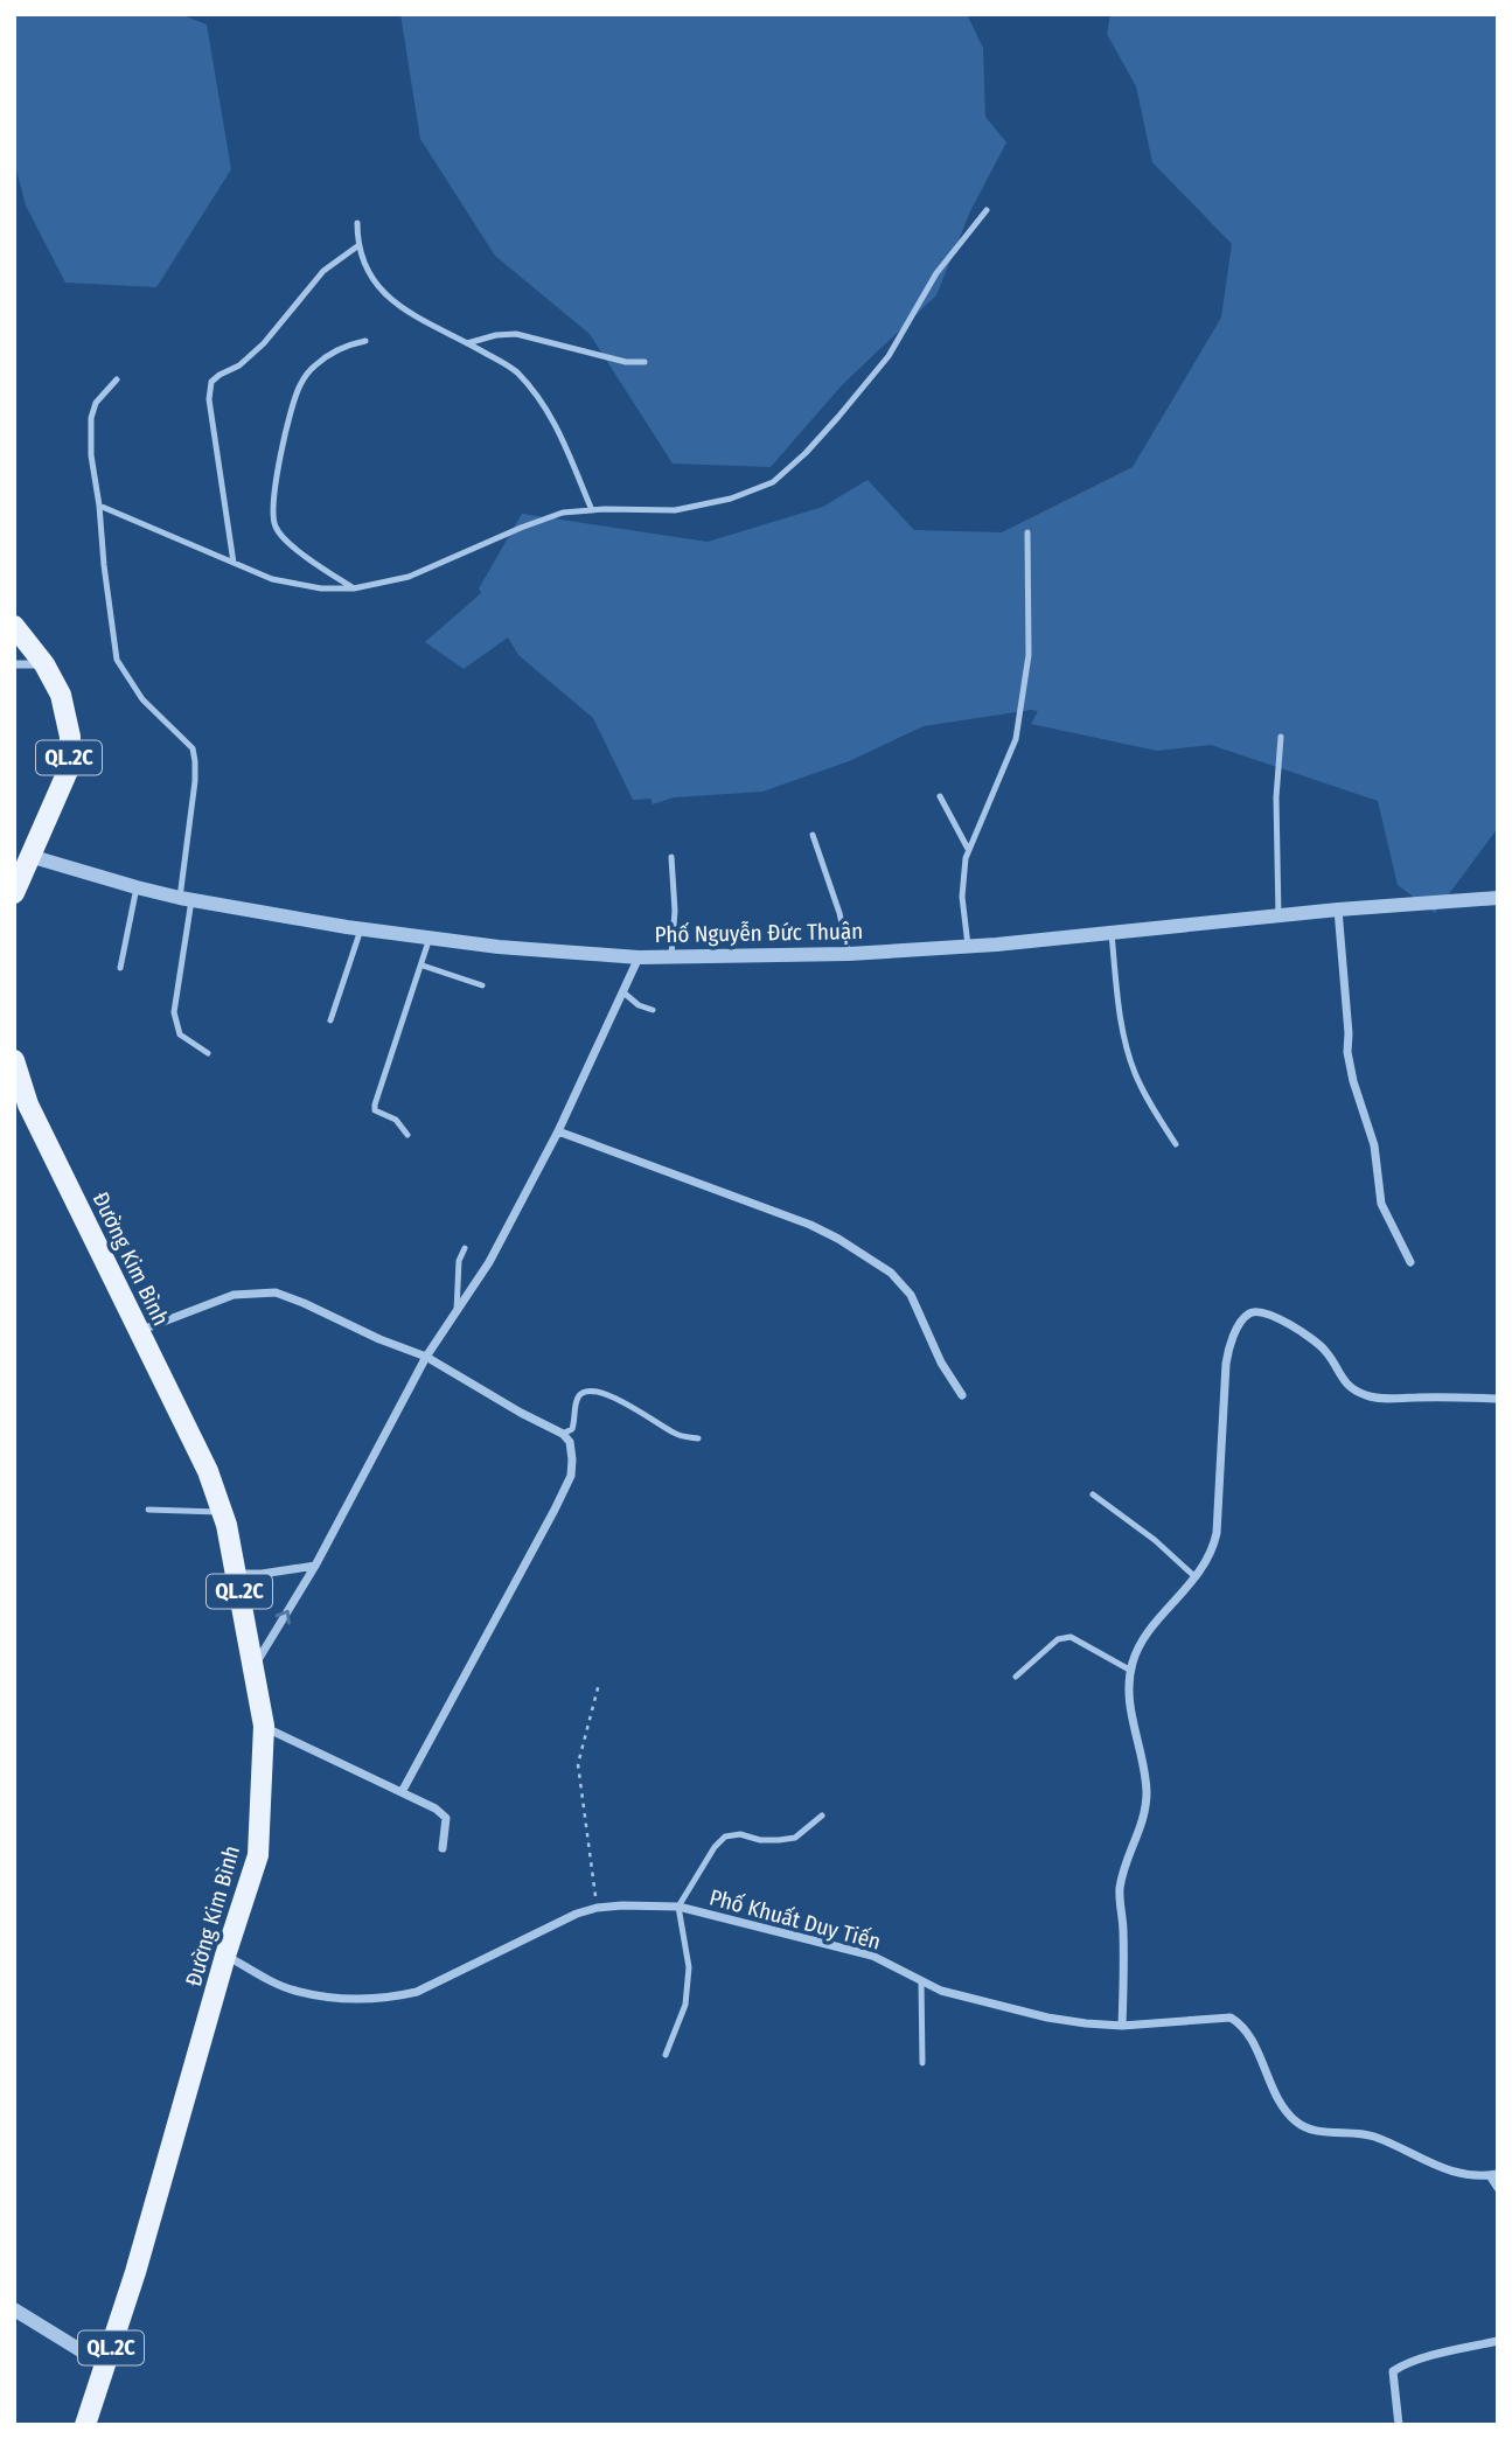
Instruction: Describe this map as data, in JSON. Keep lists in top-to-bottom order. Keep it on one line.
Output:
{"streets":{"main road":["QL.2C","Đường Kim Bình"],"street":["Phố Nguyễn Đức Thuận","Phố Khuất Duy Tiến"]},"crossings":[["QL.2C","Phố Nguyễn Đức Thuận"],["Đường Kim Bình","Phố Khuất Duy Tiến"]]}
